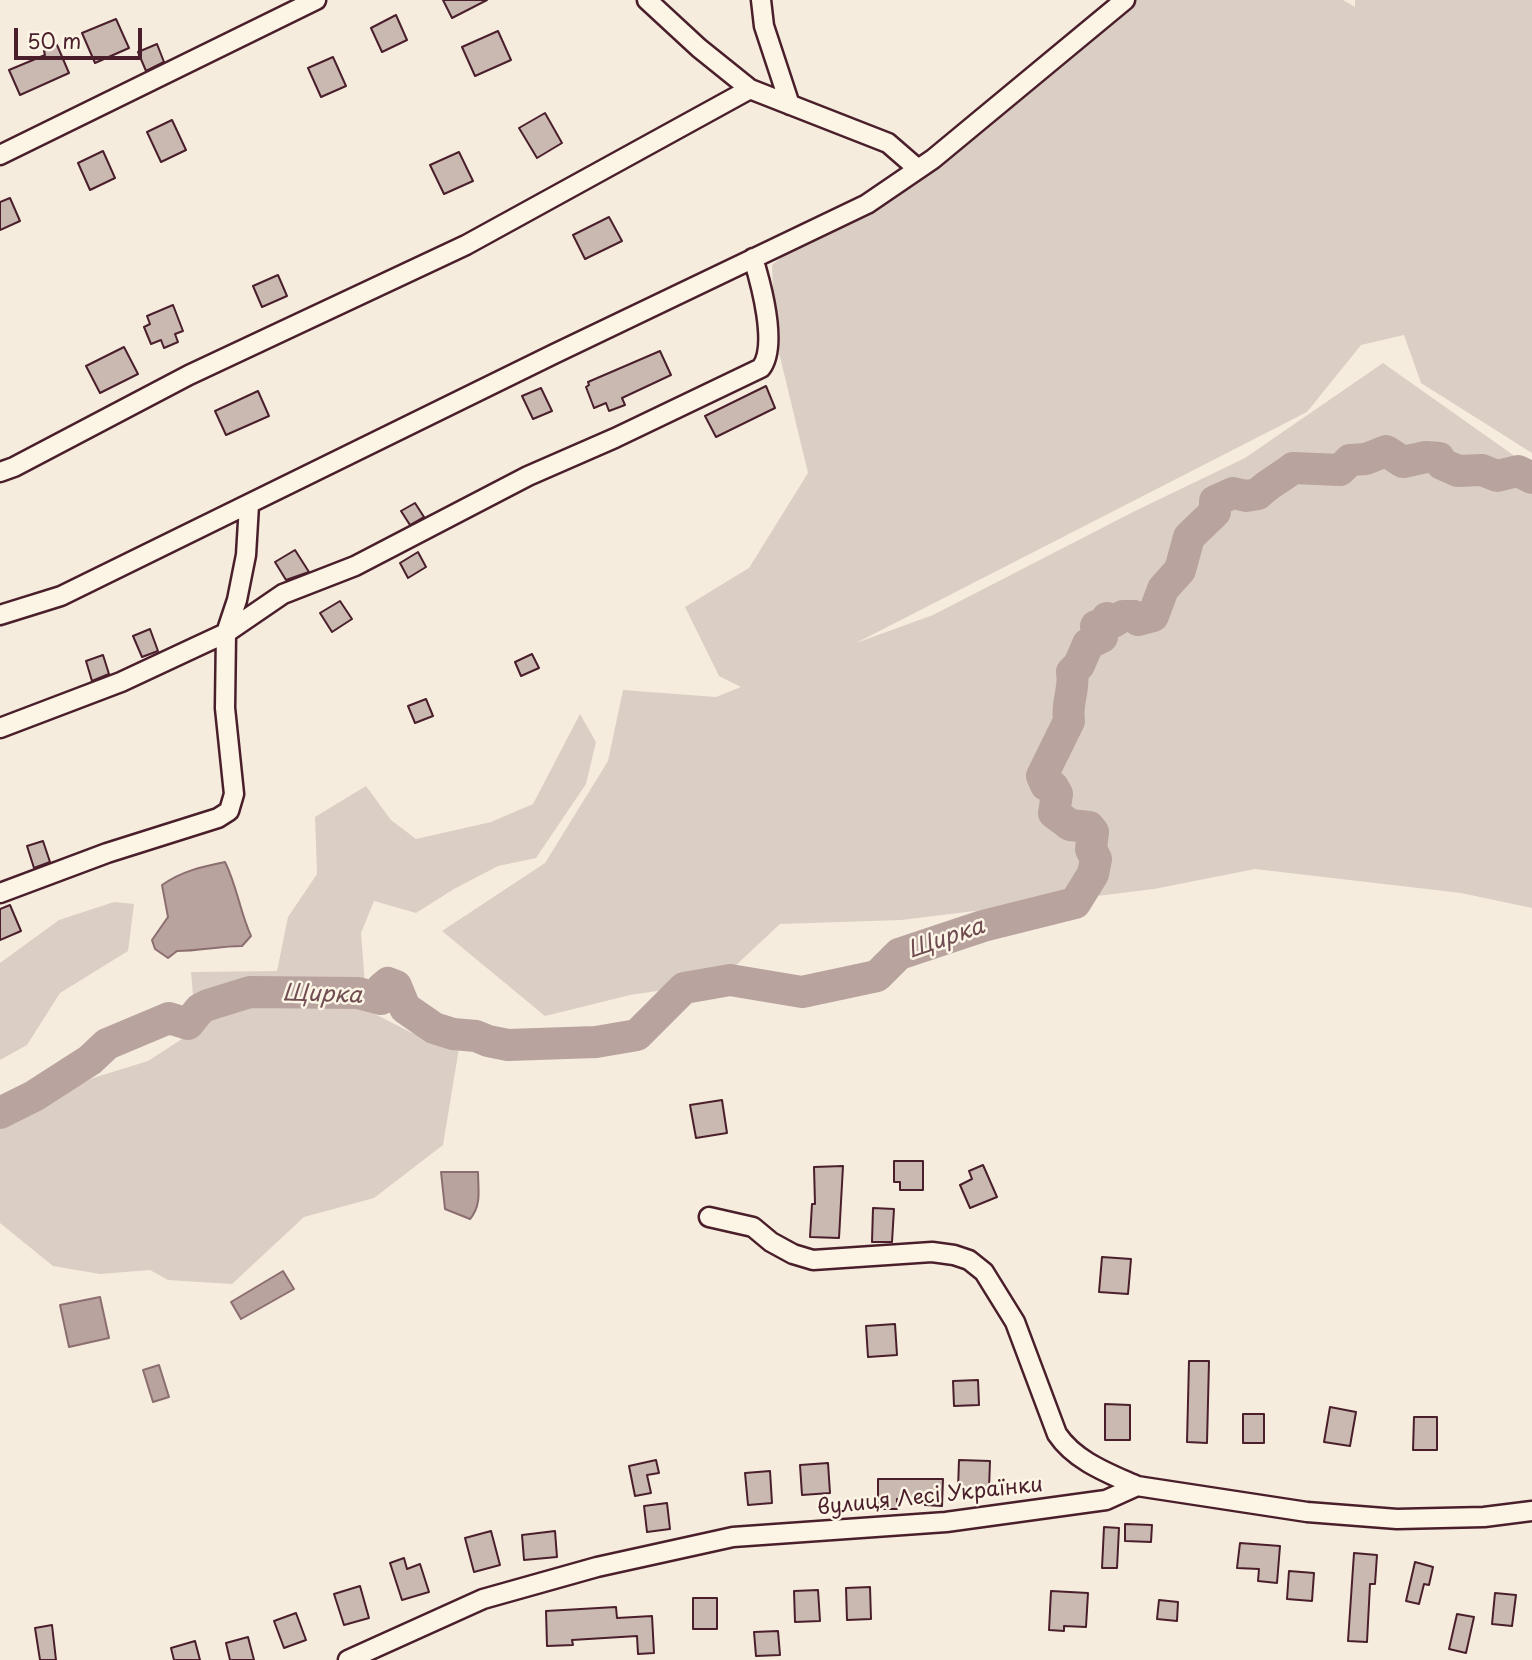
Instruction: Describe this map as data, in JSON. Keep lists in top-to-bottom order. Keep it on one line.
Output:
{"streets":{"street":["вулиця Лесі Українки"]},"water":["Щирка"],"scale_bar":"50 m"}
